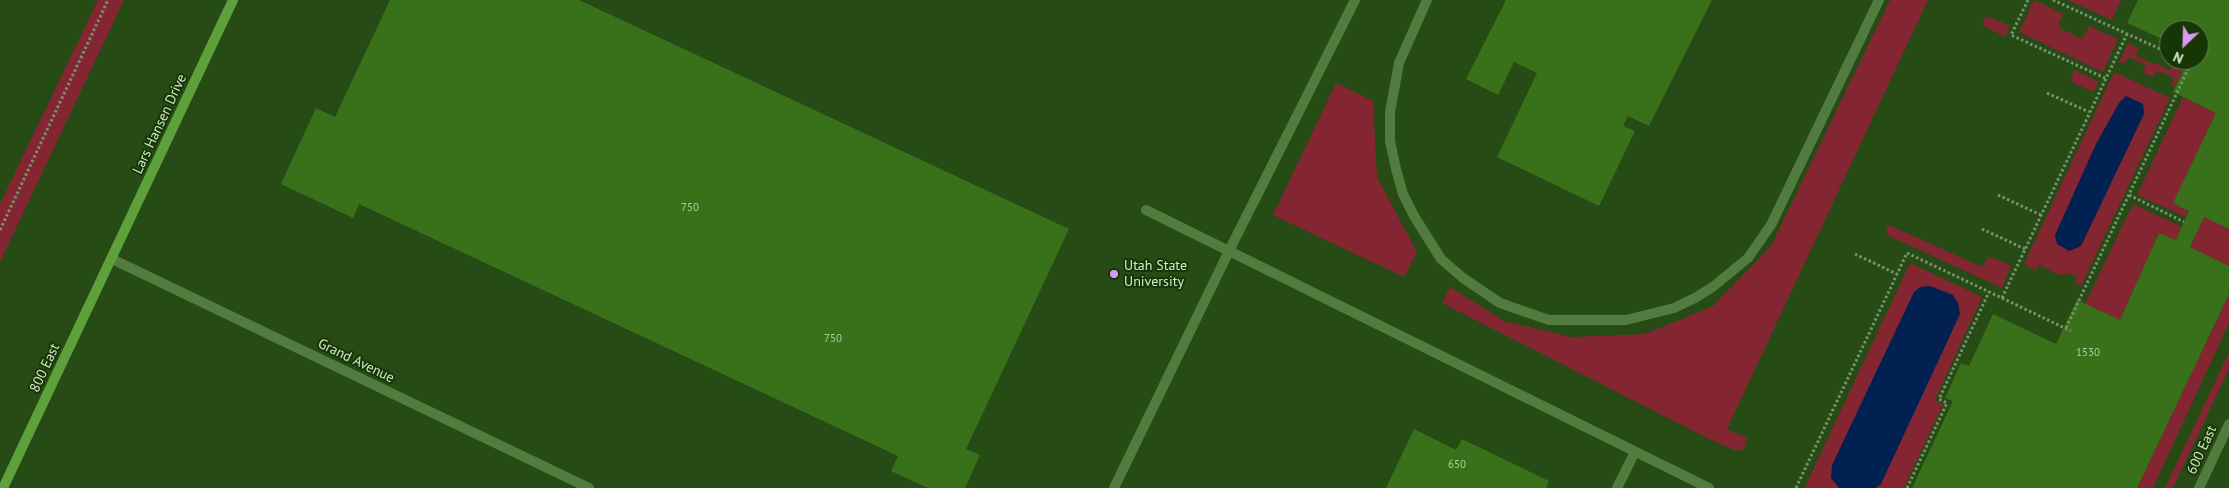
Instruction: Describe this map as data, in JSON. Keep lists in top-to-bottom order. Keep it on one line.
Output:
{"streets":{"main road":["Lars Hansen Drive","800 East"],"street":["Grand Avenue","600 East"]},"crossings":[["Lars Hansen Drive","Grand Avenue"],["Lars Hansen Drive","800 East"],["Grand Avenue","800 East"]],"places":["Utah State University"],"house_numbers":["750","750","1530","650"],"north":"bottom left"}
